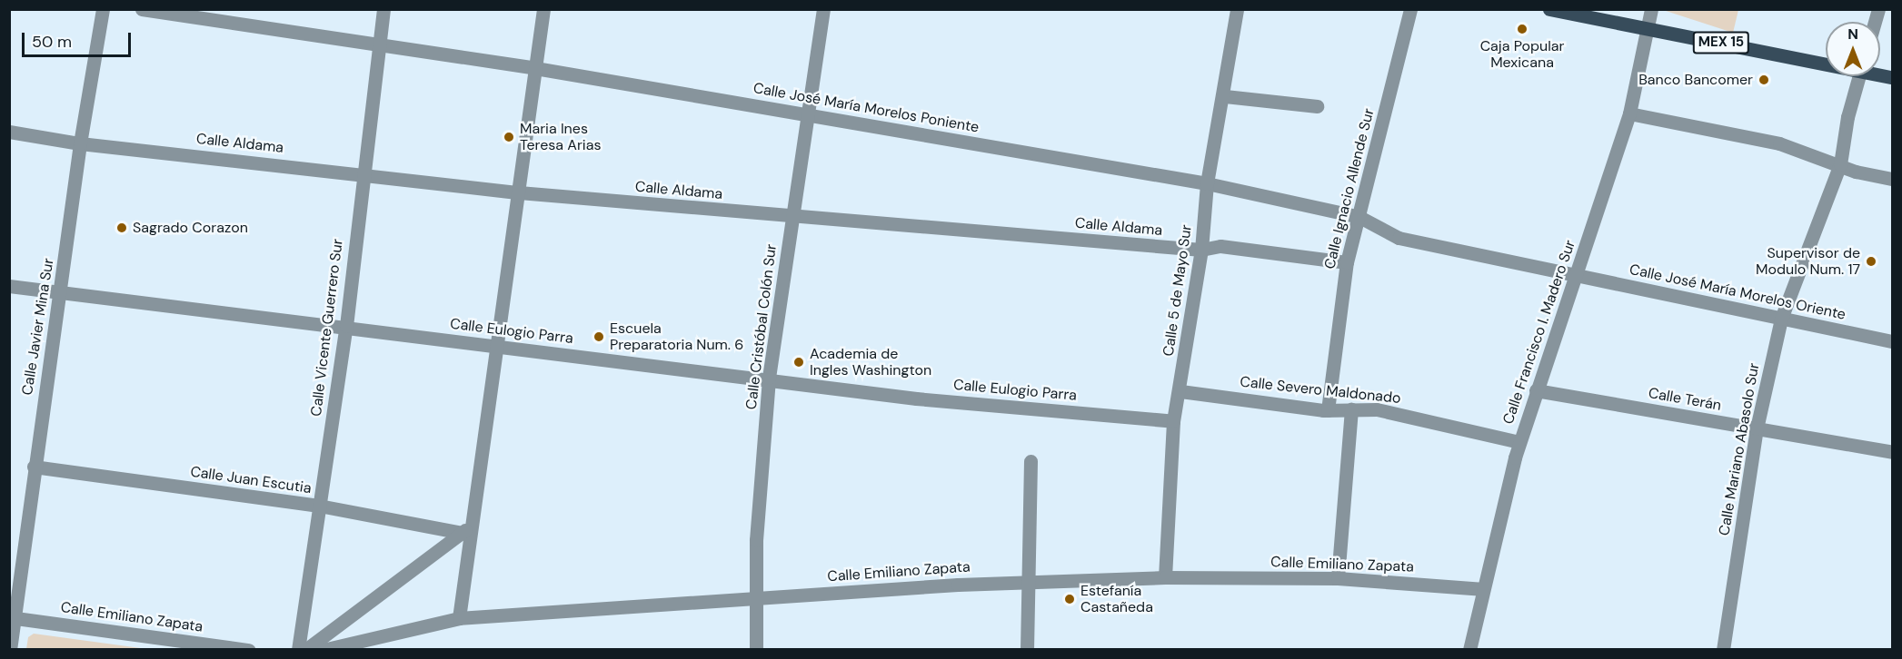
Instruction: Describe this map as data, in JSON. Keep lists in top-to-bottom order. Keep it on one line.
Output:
{"streets":{"main road":["MEX 15"],"street":["Calle José María Morelos Poniente","Calle Aldama","Calle Ignacio Allende Sur","Calle 5 de Mayo Sur","Calle José María Morelos Oriente","Calle Javier Mina Sur","Calle Cristóbal Colón Sur","Calle Vicente Guerrero Sur","Calle Eulogio Parra","Calle Francisco I. Madero Sur","Calle Severo Maldonado","Calle Terán","Calle Mariano Abasolo Sur","Calle Juan Escutia","Calle Emiliano Zapata"]},"crossings":[["MEX 15","Calle Francisco I. Madero Sur"],["Calle José María Morelos Poniente","Calle Ignacio Allende Sur"],["Calle José María Morelos Poniente","Calle 5 de Mayo Sur"],["Calle José María Morelos Poniente","Calle José María Morelos Oriente"],["Calle José María Morelos Poniente","Calle Cristóbal Colón Sur"],["Calle José María Morelos Poniente","Calle Vicente Guerrero Sur"],["Calle José María Morelos Poniente","Calle Francisco I. Madero Sur"],["Calle Aldama","Calle Ignacio Allende Sur"],["Calle Aldama","Calle 5 de Mayo Sur"],["Calle Aldama","Calle Javier Mina Sur"],["Calle Aldama","Calle Cristóbal Colón Sur"],["Calle Aldama","Calle Vicente Guerrero Sur"],["Calle Ignacio Allende Sur","Calle Severo Maldonado"],["Calle 5 de Mayo Sur","Calle Eulogio Parra"],["Calle 5 de Mayo Sur","Calle Severo Maldonado"],["Calle 5 de Mayo Sur","Calle Emiliano Zapata"],["Calle José María Morelos Oriente","Calle Francisco I. Madero Sur"],["Calle José María Morelos Oriente","Calle Mariano Abasolo Sur"],["Calle Javier Mina Sur","Calle Eulogio Parra"],["Calle Javier Mina Sur","Calle Juan Escutia"],["Calle Javier Mina Sur","Calle Emiliano Zapata"],["Calle Cristóbal Colón Sur","Calle Eulogio Parra"],["Calle Cristóbal Colón Sur","Calle Emiliano Zapata"],["Calle Vicente Guerrero Sur","Calle Eulogio Parra"],["Calle Vicente Guerrero Sur","Calle Juan Escutia"],["Calle Francisco I. Madero Sur","Calle Severo Maldonado"],["Calle Francisco I. Madero Sur","Calle Terán"],["Calle Francisco I. Madero Sur","Calle Emiliano Zapata"],["Calle Terán","Calle Mariano Abasolo Sur"]],"places":["Caja Popular Mexicana","Banco Bancomer","Maria Ines Teresa Arias","Sagrado Corazon","Supervisor de Modulo Num. 17","Escuela Preparatoria Num. 6","Academia de Ingles Washington","Estefanía Castañeda"],"scale_bar":"50 m","north":"top"}
